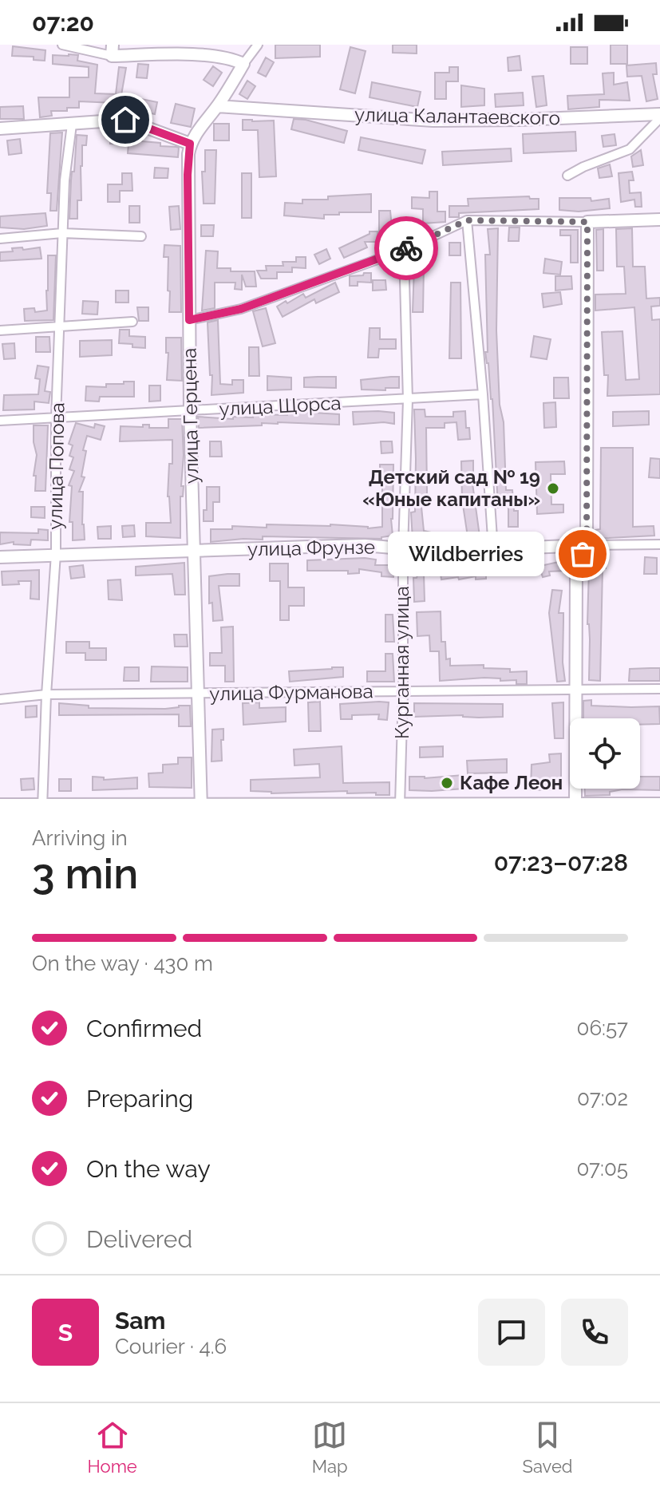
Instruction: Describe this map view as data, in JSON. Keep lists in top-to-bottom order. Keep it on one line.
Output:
{"streets":{"street":["улица Калантаевского","улица Щорса","улица Герцена","улица Попова","улица Фрунзе","Курганная улица","улица Фурманова"]},"crossings":[["улица Щорса","улица Герцена"],["улица Щорса","улица Попова"],["улица Щорса","Курганная улица"],["улица Герцена","улица Фрунзе"],["улица Герцена","улица Фурманова"],["улица Попова","улица Фрунзе"],["улица Попова","улица Фурманова"],["улица Фрунзе","Курганная улица"],["Курганная улица","улица Фурманова"]],"places":["Детский сад № 19 «Юные капитаны»","Wildberries","Кафе Леон"],"page":{"status":"07:20","bubble":"Wildberries","heading":["3 min","Arriving in","07:23–07:28"],"panel":["Sam","Courier · 4.6"],"bar":"On the way · 430 m","list":[["Confirmed","06:57"],["Preparing","07:02"],["On the way","07:05"],"Delivered"],"round":"S","tabs":["Home","Map","Saved"]}}
